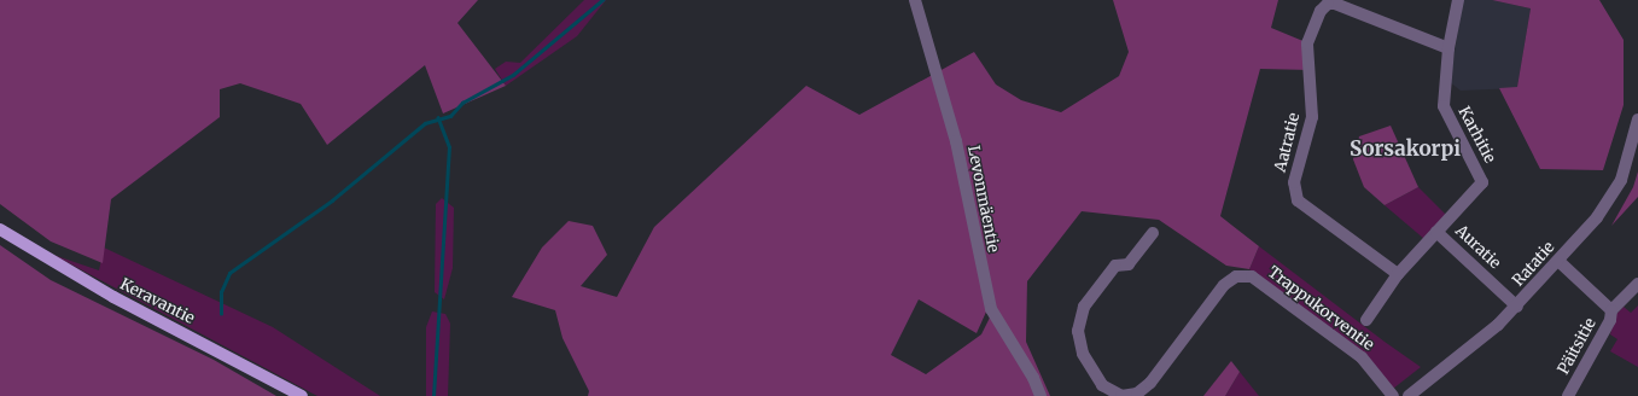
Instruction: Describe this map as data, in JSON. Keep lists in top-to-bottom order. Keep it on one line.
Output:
{"streets":{"main road":["Keravantie"],"street":["Karhitie","Aatratie","Levonmäentie","Auratie","Ratatie","Trappukorventie","Päitsitie"]},"crossings":[["Karhitie","Aatratie"],["Karhitie","Auratie"],["Auratie","Ratatie"]],"districts":["Sorsakorpi"]}
